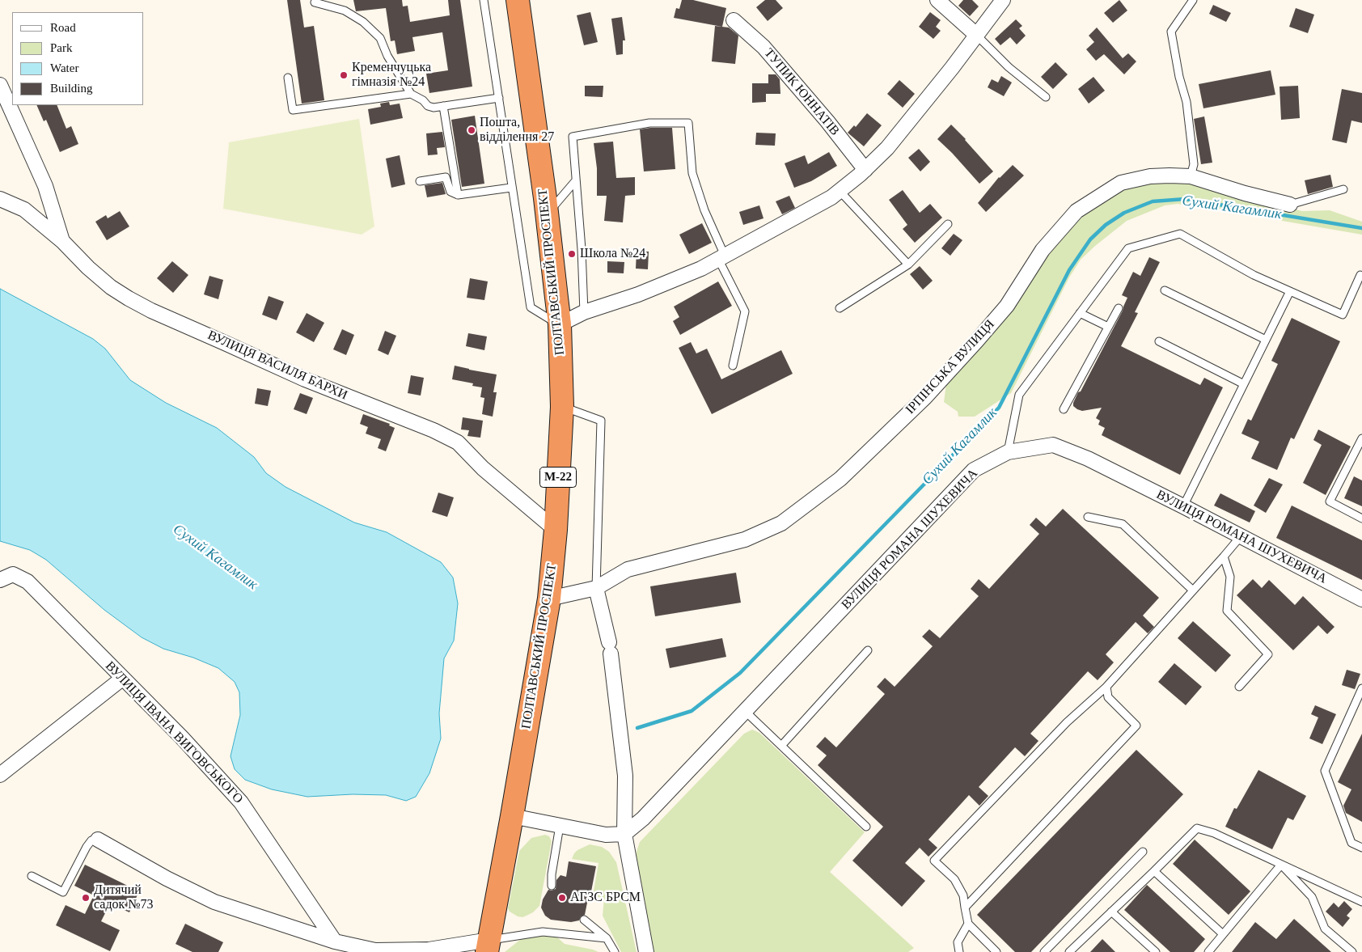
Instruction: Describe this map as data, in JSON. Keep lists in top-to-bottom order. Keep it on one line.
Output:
{"streets":{"highway":["ПОЛТАВСЬКИЙ ПРОСПЕКТ","М-22"],"street":["ТУПИК ЮННАТІВ","ВУЛИЦЯ ВАСИЛЯ БАРХИ","ІРПІНСЬКА ВУЛИЦЯ","ВУЛИЦЯ РОМАНА ШУХЕВИЧА","ВУЛИЦЯ ІВАНА ВИГОВСЬКОГО"]},"crossings":[["ПОЛТАВСЬКИЙ ПРОСПЕКТ","ВУЛИЦЯ ВАСИЛЯ БАРХИ"],["ПОЛТАВСЬКИЙ ПРОСПЕКТ","ІРПІНСЬКА ВУЛИЦЯ"]],"water":["Сухий Кагамлик"],"places":["Кременчуцька гімназія №24","Пошта, відділення 27","Школа №24","Дитячий садок №73","АГЗС БРСМ"],"legend":["Road","Park","Water","Building"]}
